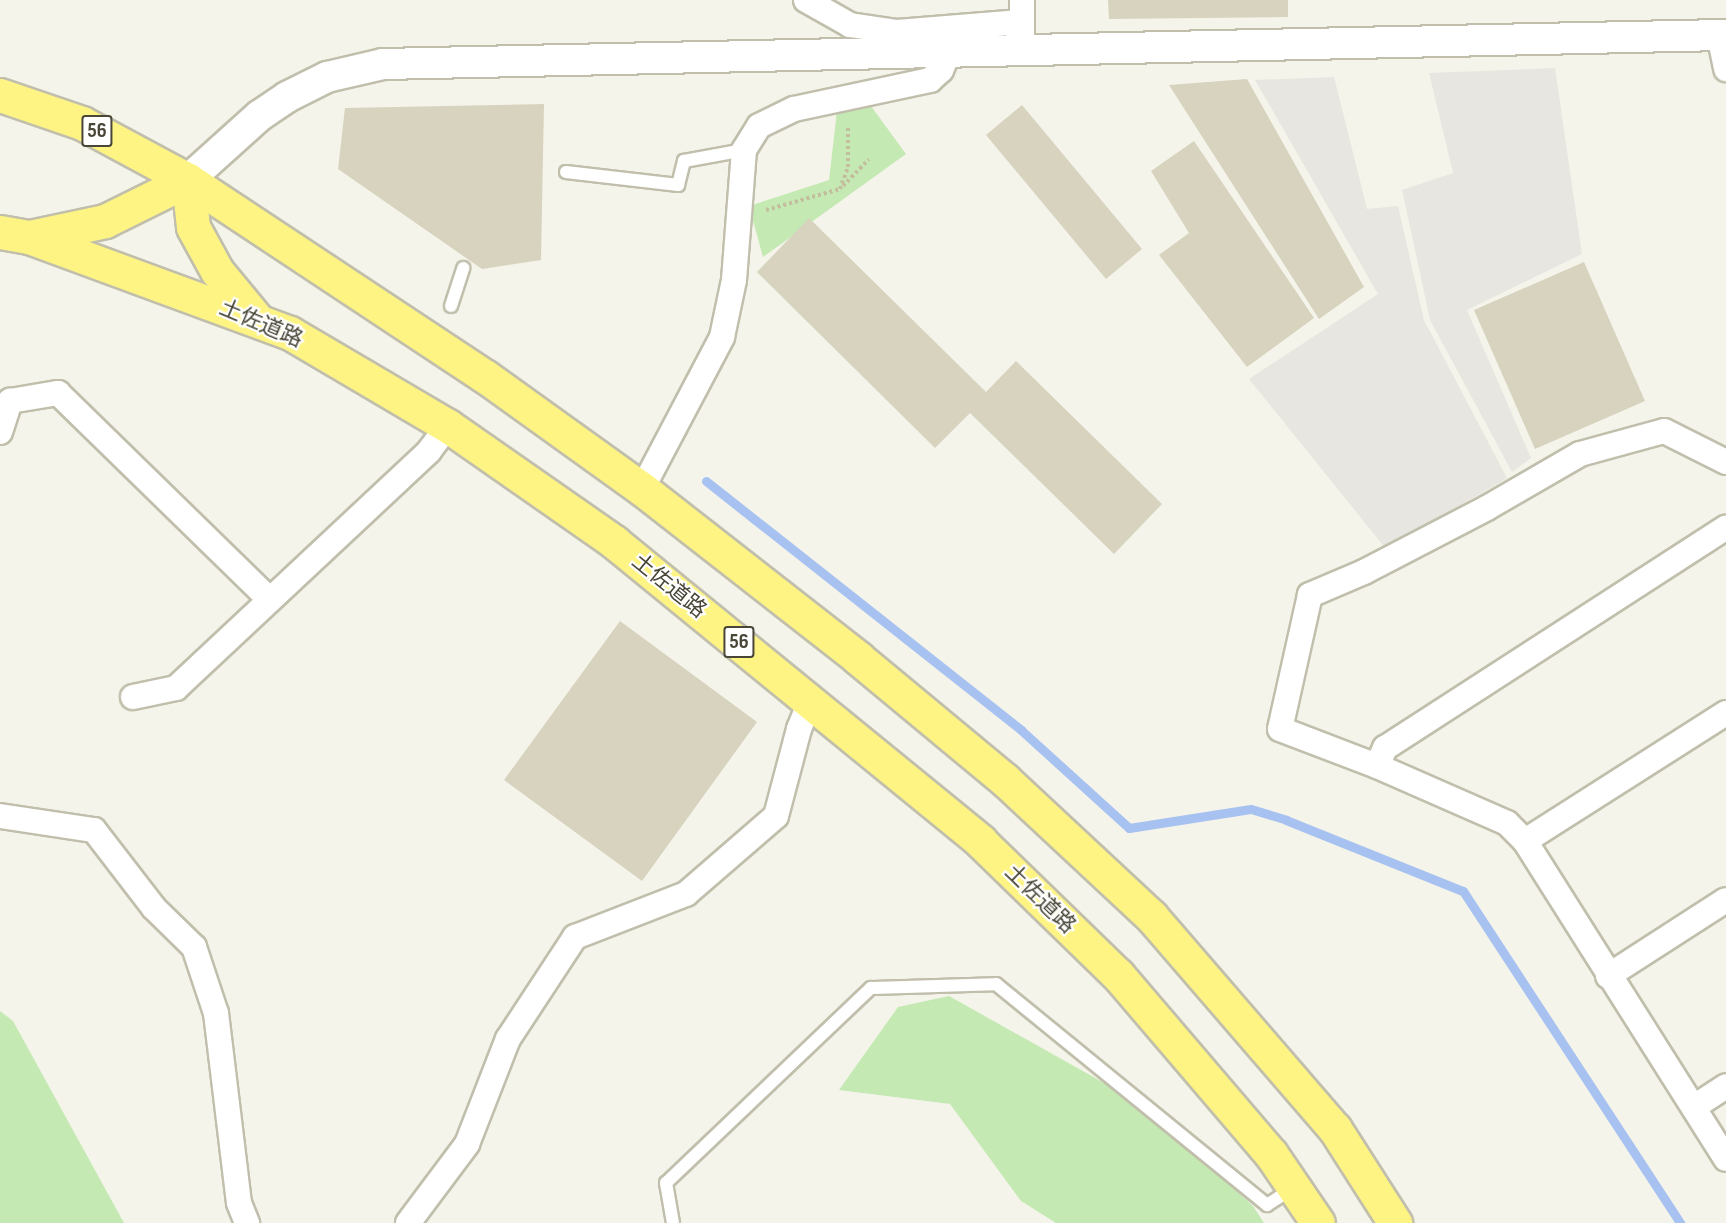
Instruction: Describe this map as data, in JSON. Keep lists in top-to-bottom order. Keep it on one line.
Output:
{"streets":{"highway":["56","土佐道路"]}}
